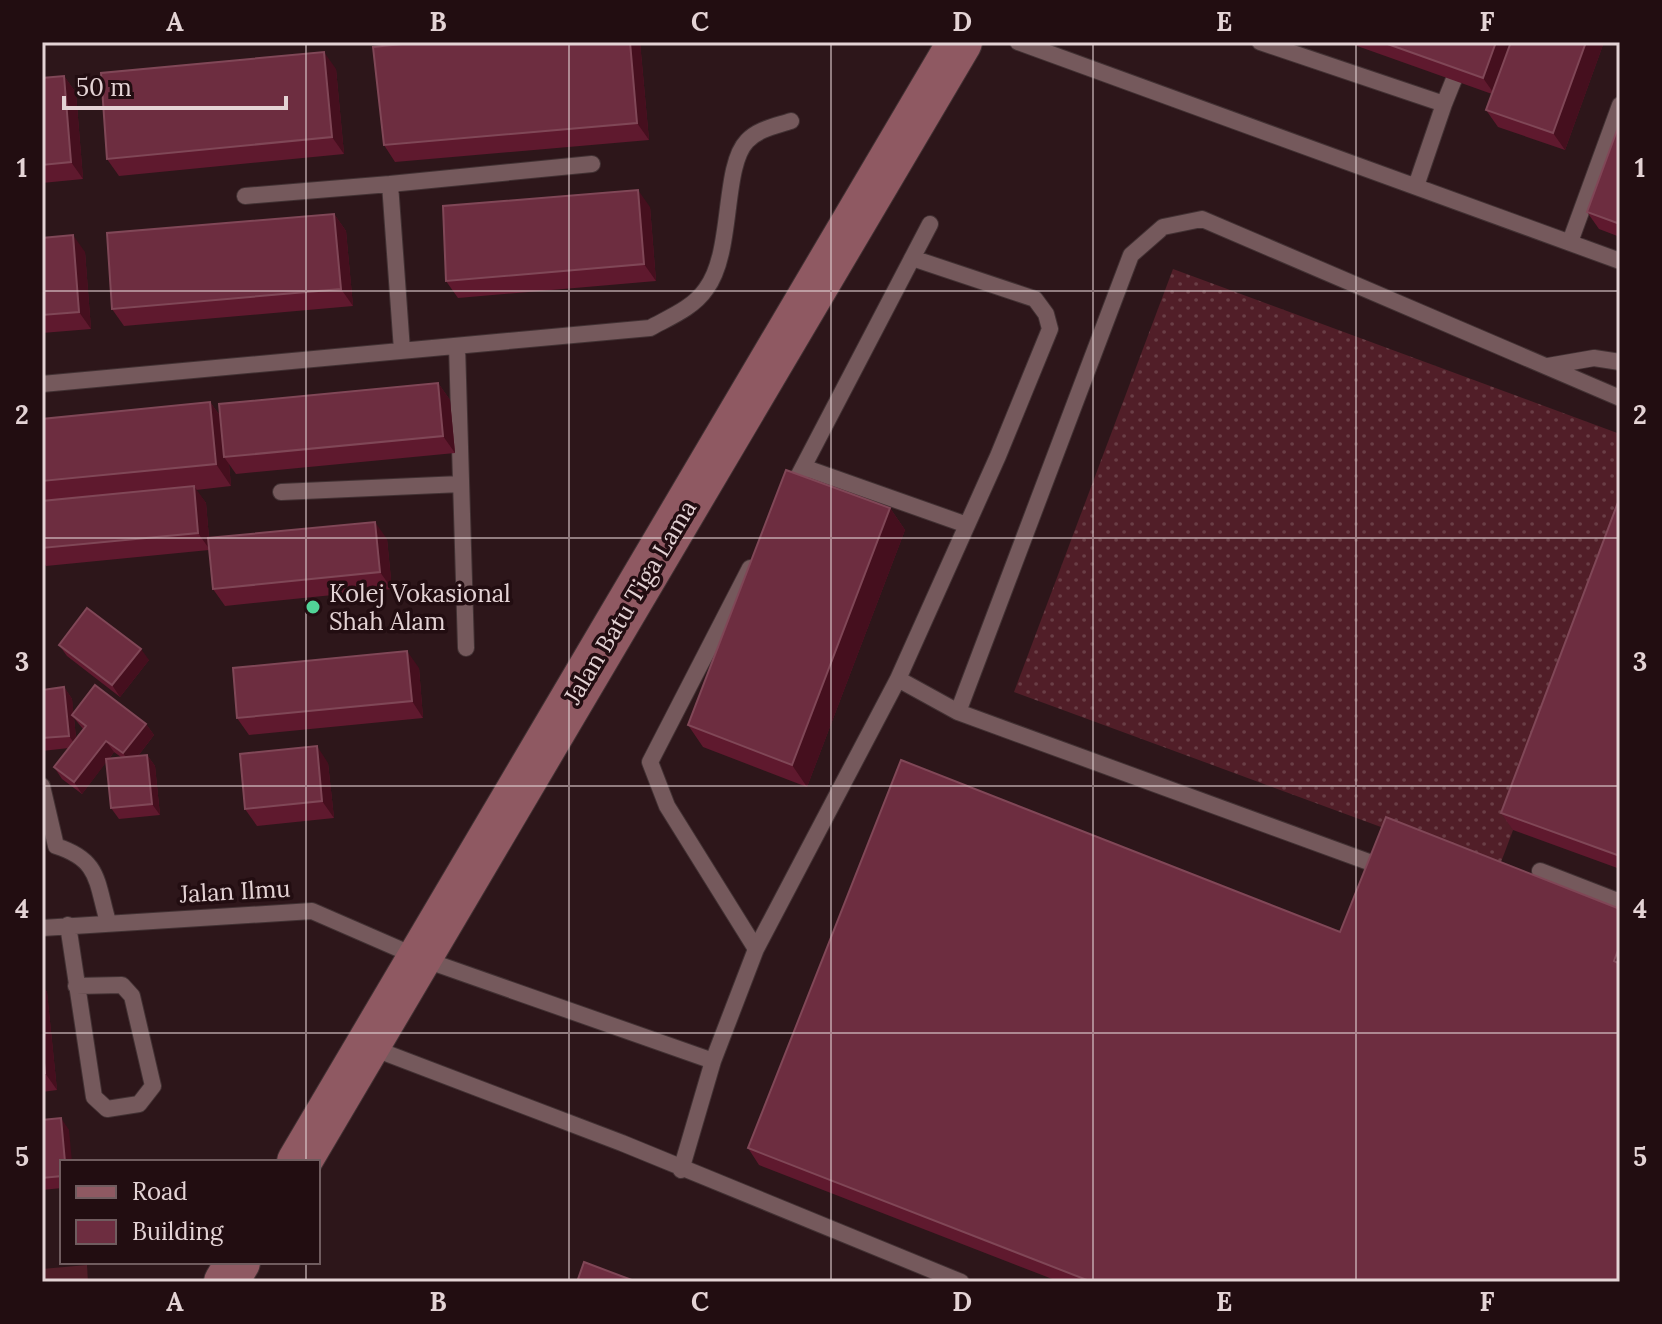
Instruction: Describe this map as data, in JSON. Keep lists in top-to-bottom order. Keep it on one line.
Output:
{"streets":{"main road":["Jalan Batu Tiga Lama"],"lane":["Jalan Ilmu"]},"crossings":[["Jalan Batu Tiga Lama","Jalan Ilmu"]],"places":["Kolej Vokasional Shah Alam"],"legend":["Road","Building"],"scale_bar":"50 m","grid":{"columns":["A","B","C","D","E","F"],"rows":["1","2","3","4","5"]}}
